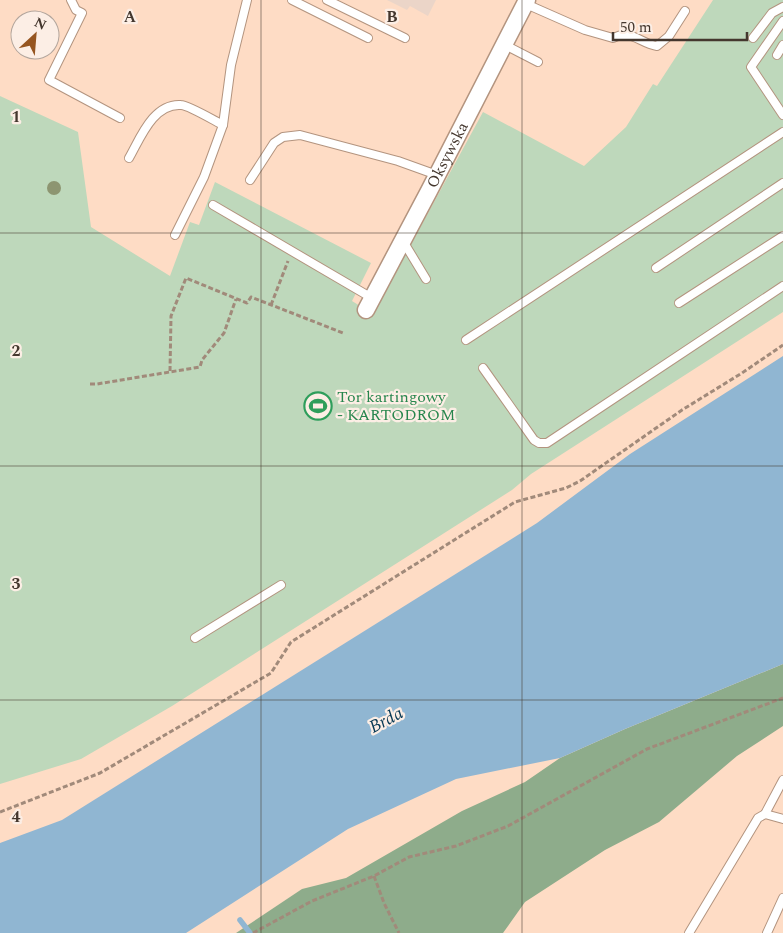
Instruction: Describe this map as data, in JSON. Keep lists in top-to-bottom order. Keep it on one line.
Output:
{"streets":{"street":["Oksywska"]},"water":["Brda"],"places":{"sports":["Tor kartingowy - KARTODROM"]},"scale_bar":"50 m","north":"top right","grid":{"columns":["A","B"],"rows":["1","2","3","4"]}}
